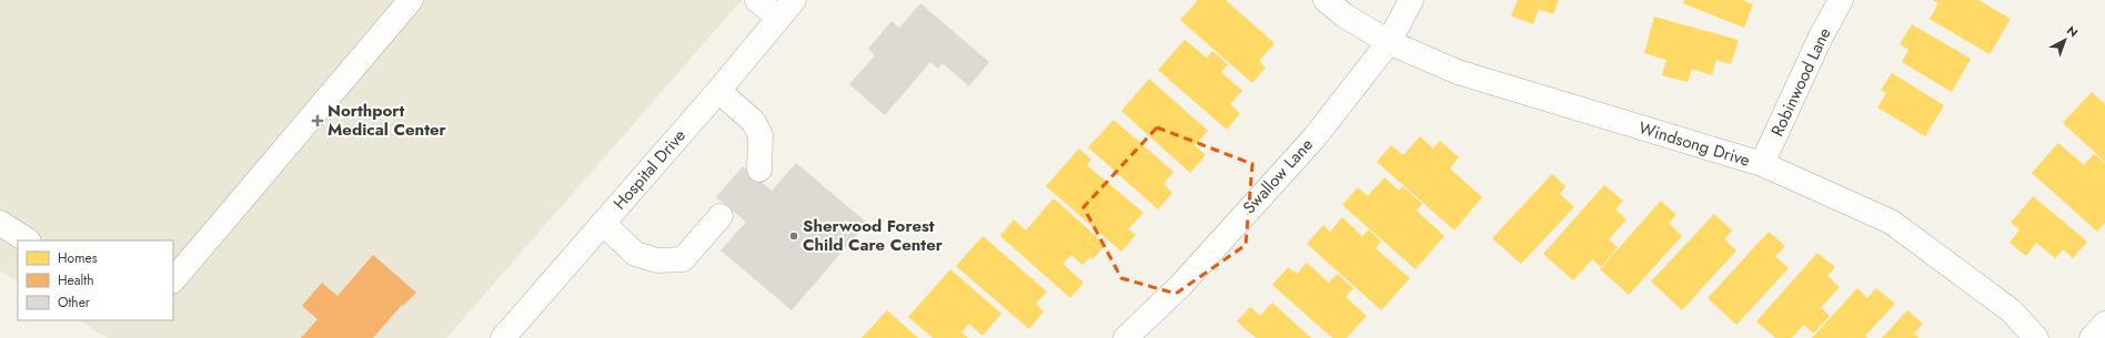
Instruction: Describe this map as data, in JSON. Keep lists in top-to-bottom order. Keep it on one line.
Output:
{"streets":{"street":["Robinwood Lane","Windsong Drive","Hospital Drive","Swallow Lane"]},"crossings":[["Robinwood Lane","Windsong Drive"],["Windsong Drive","Swallow Lane"]],"places":{"health":["Northport Medical Center"],"other":["Sherwood Forest Child Care Center"]},"legend":["Homes","Health","Other"],"north":"top right"}
